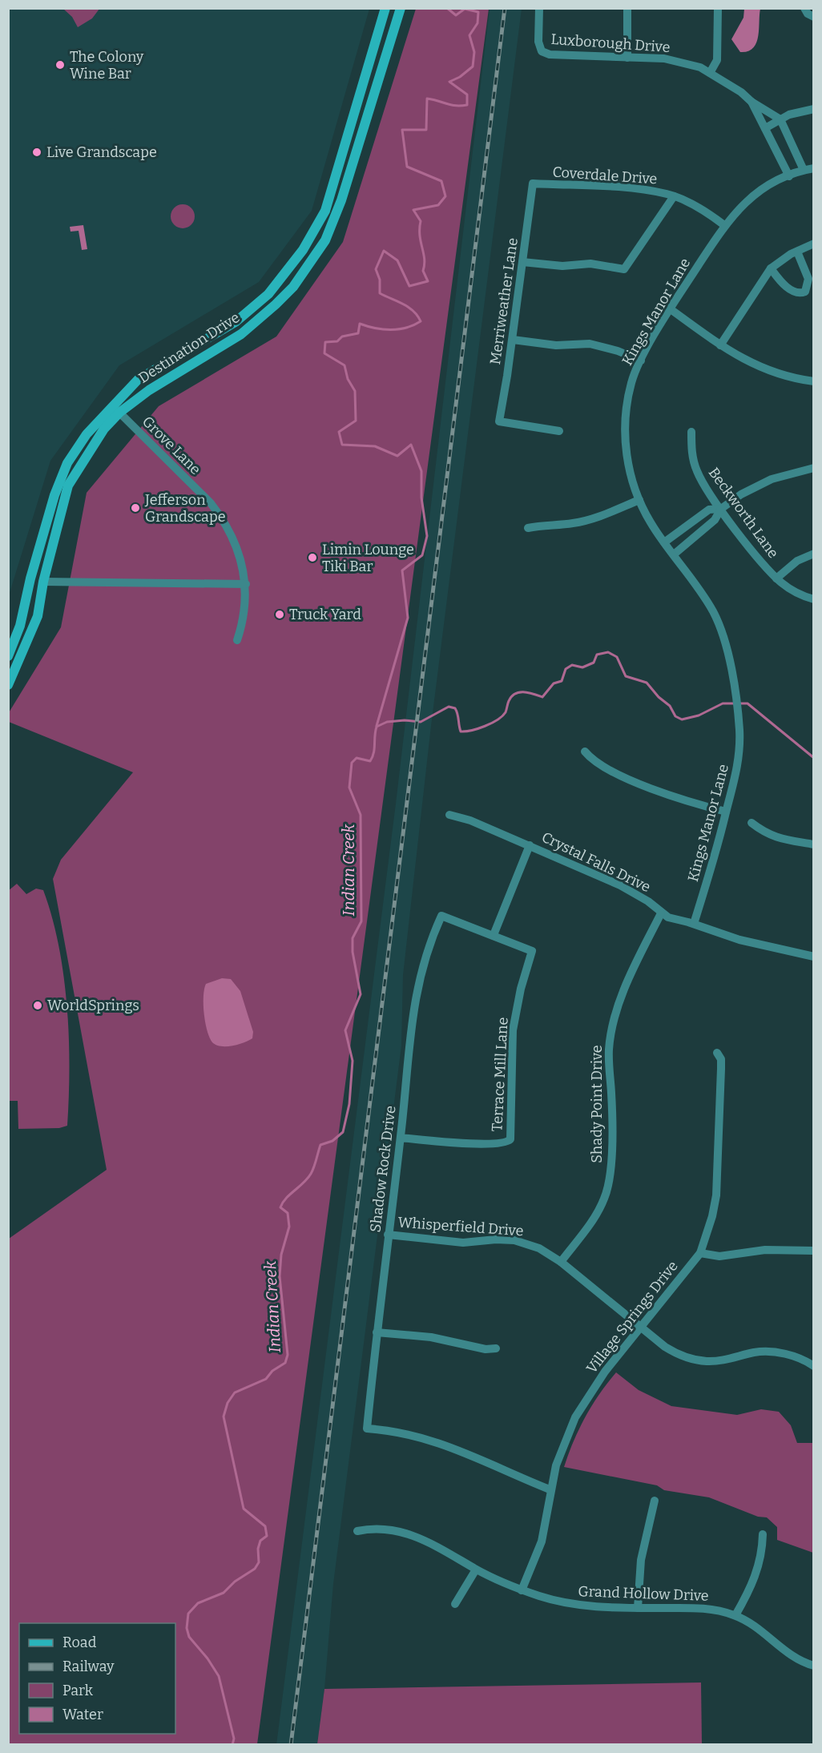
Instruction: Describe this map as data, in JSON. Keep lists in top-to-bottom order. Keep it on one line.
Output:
{"streets":{"street":["Luxborough Drive","Coverdale Drive","Merriweather Lane","Kings Manor Lane","Destination Drive","Grove Lane","Beckworth Lane","Crystal Falls Drive","Terrace Mill Lane","Shady Point Drive","Shadow Rock Drive","Whisperfield Drive","Village Springs Drive","Grand Hollow Drive"]},"crossings":[["Luxborough Drive","Kings Manor Lane"],["Coverdale Drive","Merriweather Lane"],["Coverdale Drive","Kings Manor Lane"],["Kings Manor Lane","Crystal Falls Drive"],["Destination Drive","Grove Lane"],["Crystal Falls Drive","Shady Point Drive"],["Terrace Mill Lane","Shadow Rock Drive"],["Shady Point Drive","Whisperfield Drive"],["Shadow Rock Drive","Whisperfield Drive"],["Shadow Rock Drive","Village Springs Drive"],["Whisperfield Drive","Village Springs Drive"],["Village Springs Drive","Grand Hollow Drive"]],"water":["Indian Creek"],"places":["The Colony Wine Bar","Live Grandscape","Jefferson Grandscape","Limin Lounge Tiki Bar","Truck Yard","WorldSprings"],"legend":["Road","Railway","Park","Water"]}
